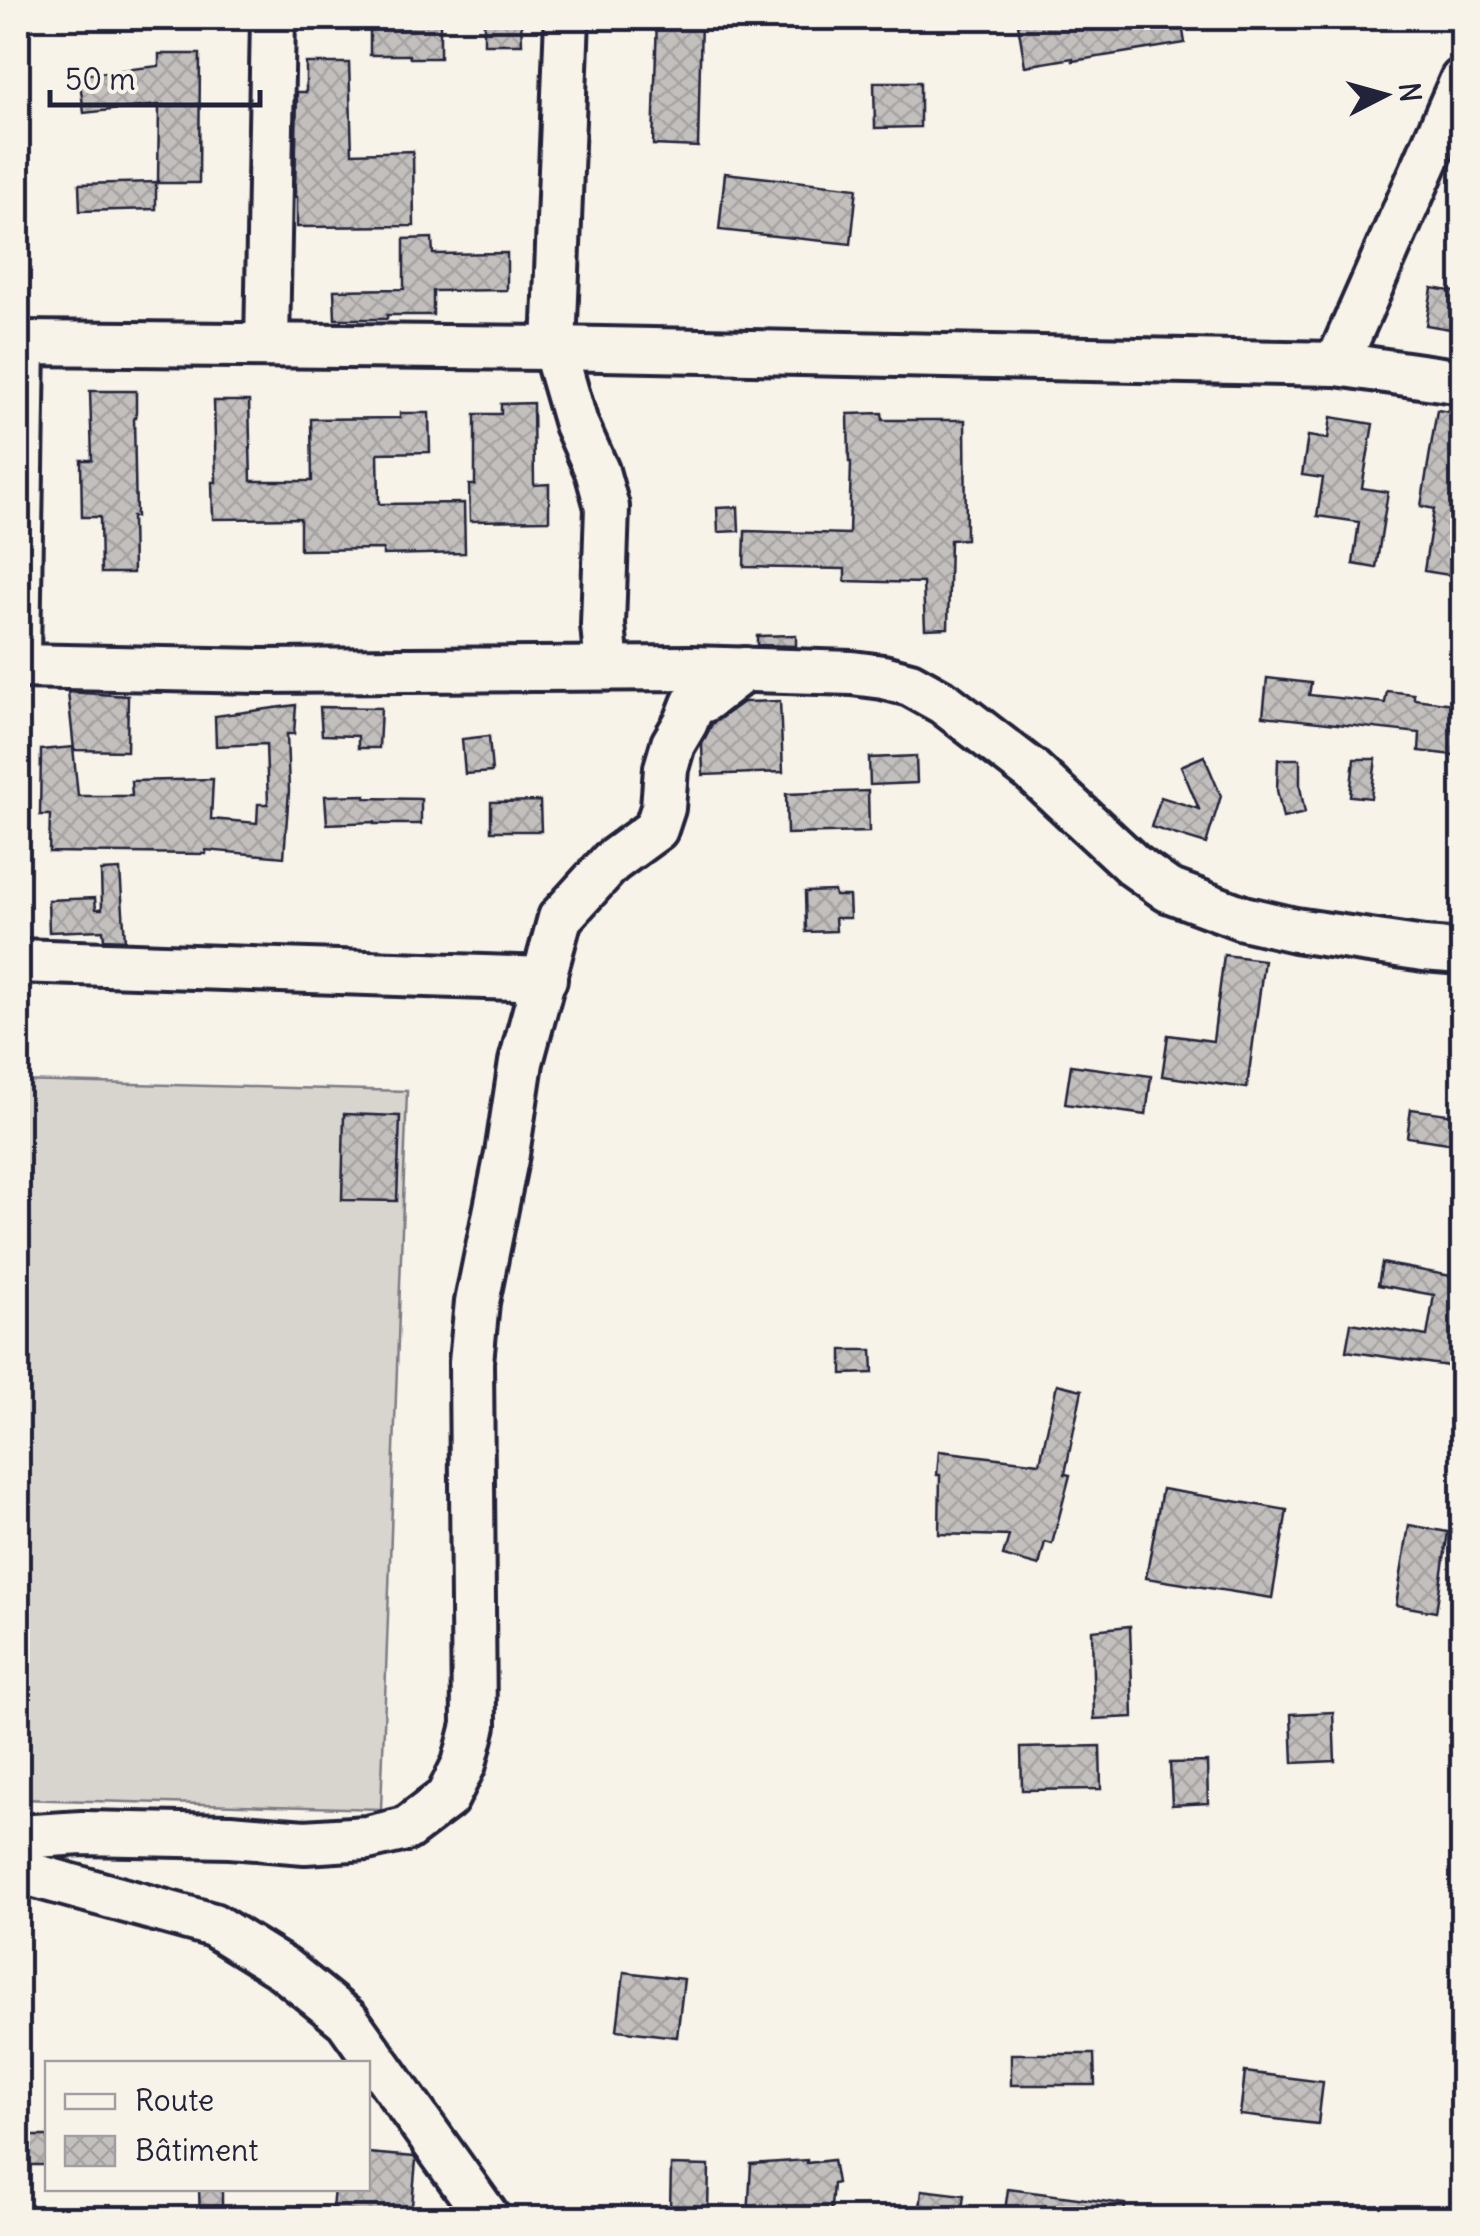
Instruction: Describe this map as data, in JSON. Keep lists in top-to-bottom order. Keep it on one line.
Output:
{"legend":["Route","Bâtiment"],"scale_bar":"50 m","north":"right"}
